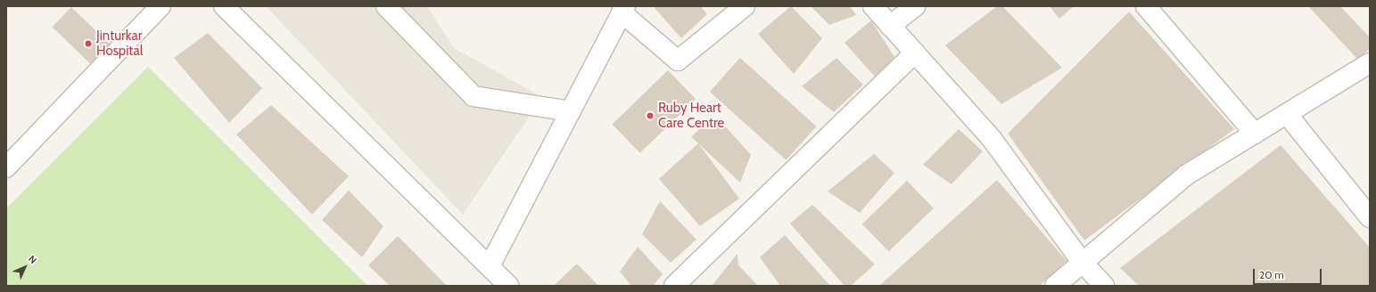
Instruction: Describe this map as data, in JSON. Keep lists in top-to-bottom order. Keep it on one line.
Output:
{"places":["Jinturkar Hospital","Ruby Heart Care Centre"],"scale_bar":"20 m","north":"top right"}
